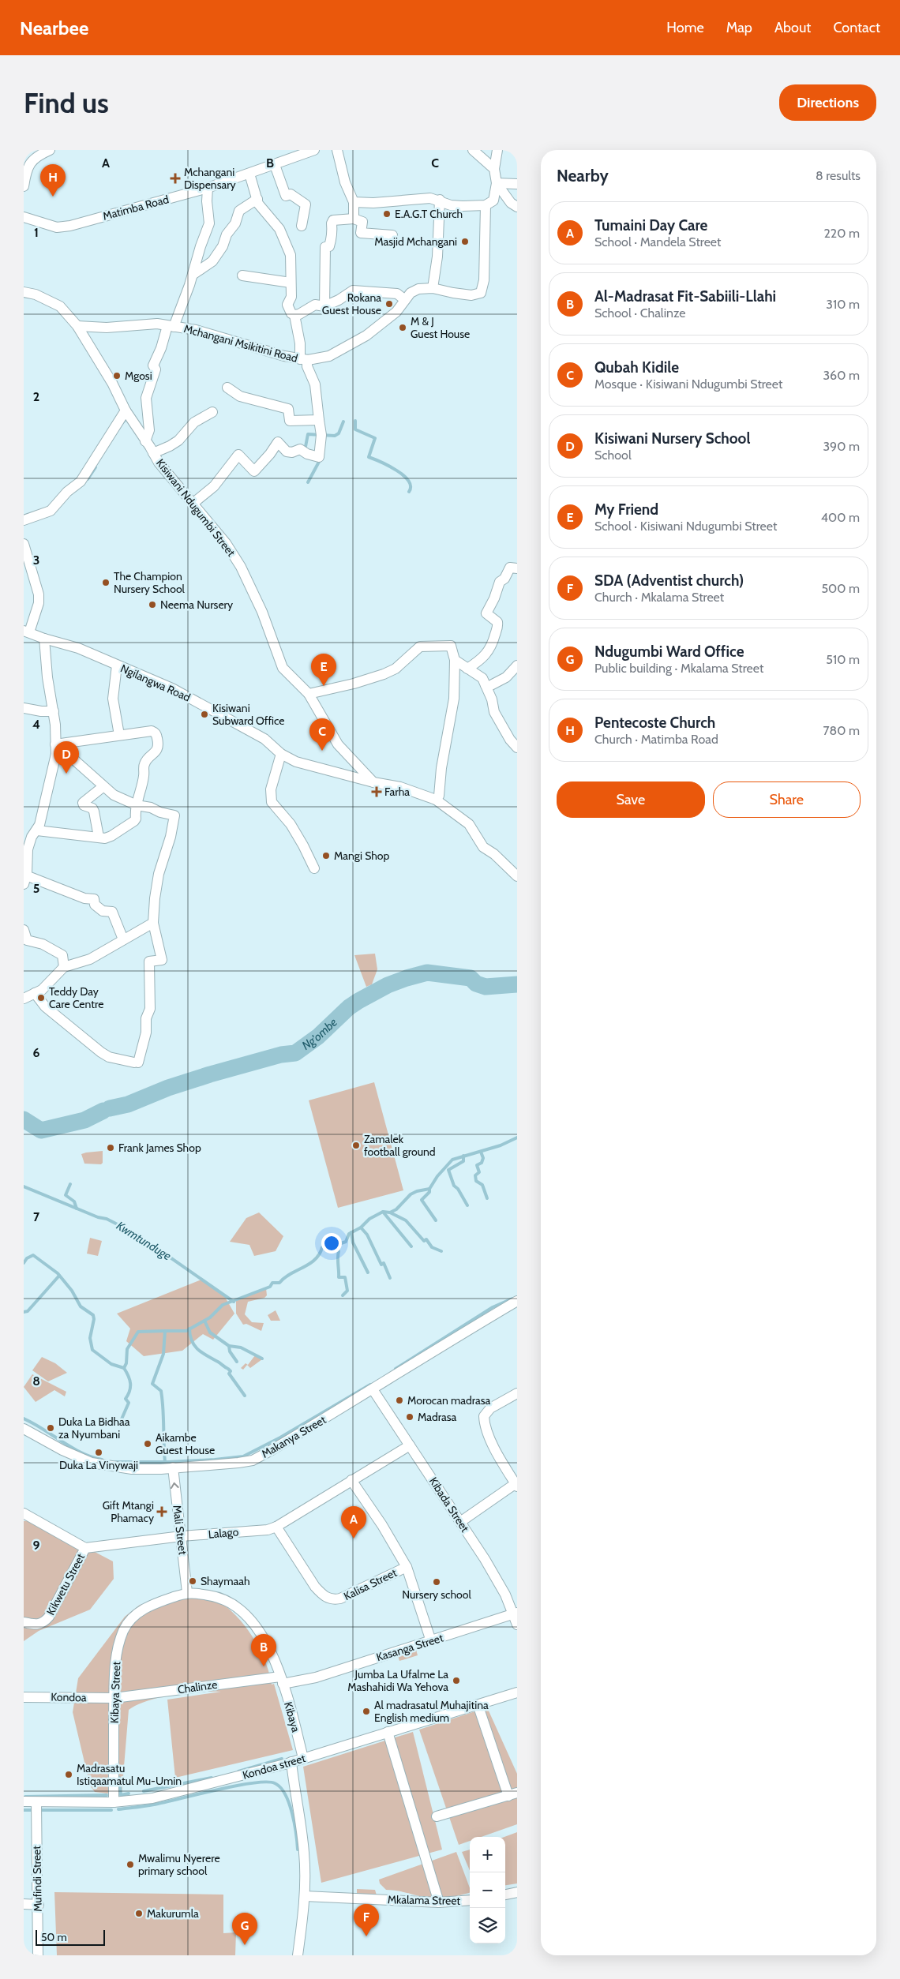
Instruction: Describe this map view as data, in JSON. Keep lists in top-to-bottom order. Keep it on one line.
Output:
{"streets":{"street":["Matimba Road","Mchangani Msikitini Road","Kisiwani Ndugumbi Street","Ngilangwa Road","Makanya Street","Kibada Street","Mali Street","Lalago","Kikwetu Street","Kalisa Street","Kasanga Street","Chalinze","Kibaya Street","Kondoa","Kibaya","Kondoa street","Mufindi Street","Mkalama Street"]},"crossings":[["Mchangani Msikitini Road","Kisiwani Ndugumbi Street"],["Kisiwani Ndugumbi Street","Ngilangwa Road"],["Makanya Street","Kibada Street"],["Makanya Street","Mali Street"],["Kibada Street","Lalago"],["Kibada Street","Kasanga Street"],["Mali Street","Lalago"],["Mali Street","Kibaya Street"],["Lalago","Kikwetu Street"],["Lalago","Kalisa Street"],["Kasanga Street","Chalinze"],["Kasanga Street","Kibaya Street"],["Kasanga Street","Kibaya"],["Chalinze","Kibaya Street"],["Chalinze","Kondoa"],["Chalinze","Kibaya"],["Kibaya Street","Kondoa"],["Kibaya Street","Kibaya"],["Kibaya Street","Kondoa street"],["Kibaya","Kondoa street"],["Kondoa street","Mufindi Street"]],"one_way":["Mali Street"],"water":["Ng'ombe","Kwmtunduge"],"places":{"health":["Mchangani Dispensary","Farha","Gift Mtangi Phamacy"],"other":["E.A.G.T Church","Masjid Mchangani","Rokana Guest House","M & J Guest House","Mgosi","The Champion Nursery School","Neema Nursery","Kisiwani Subward Office","Mangi Shop","Teddy Day Care Centre","Zamalek football ground","Frank James Shop","Morocan madrasa","Madrasa","Duka La Bidhaa za Nyumbani","Aikambe Guest House","Duka La Vinywaji","Shaymaah","Nursery school","Jumba La Ufalme La Mashahidi Wa Yehova","Al madrasatul Muhajitina English medium","Madrasatu Istiqaamatul Mu-Umin","Mwalimu Nyerere primary school","Makurumla"]},"scale_bar":"50 m","page":{"header":"Nearbee","nav":["Home","Map","About","Contact"],"buttons":["Directions",["Save","Share"]],"title":"Find us","heading":["Nearby","8 results"],"pins":["H","E","C","D","A","B","F","G"],"list":[{"mark":"A","name":"Tumaini Day Care","note":"School · Mandela Street","value":"220 m"},{"mark":"B","name":"Al-Madrasat Fit-Sabiili-Llahi","note":"School · Chalinze","value":"310 m"},{"mark":"C","name":"Qubah Kidile","note":"Mosque · Kisiwani Ndugumbi Street","value":"360 m"},{"mark":"D","name":"Kisiwani Nursery School","note":"School","value":"390 m"},{"mark":"E","name":"My Friend","note":"School · Kisiwani Ndugumbi Street","value":"400 m"},{"mark":"F","name":"SDA (Adventist church)","note":"Church · Mkalama Street","value":"500 m"},{"mark":"G","name":"Ndugumbi Ward Office","note":"Public building · Mkalama Street","value":"510 m"},{"mark":"H","name":"Pentecoste Church","note":"Church · Matimba Road","value":"780 m"}],"map_buttons":["+","−"],"scale":"50 m"},"grid":{"columns":["A","B","C"],"rows":["1","2","3","4","5","6","7","8","9"]}}
